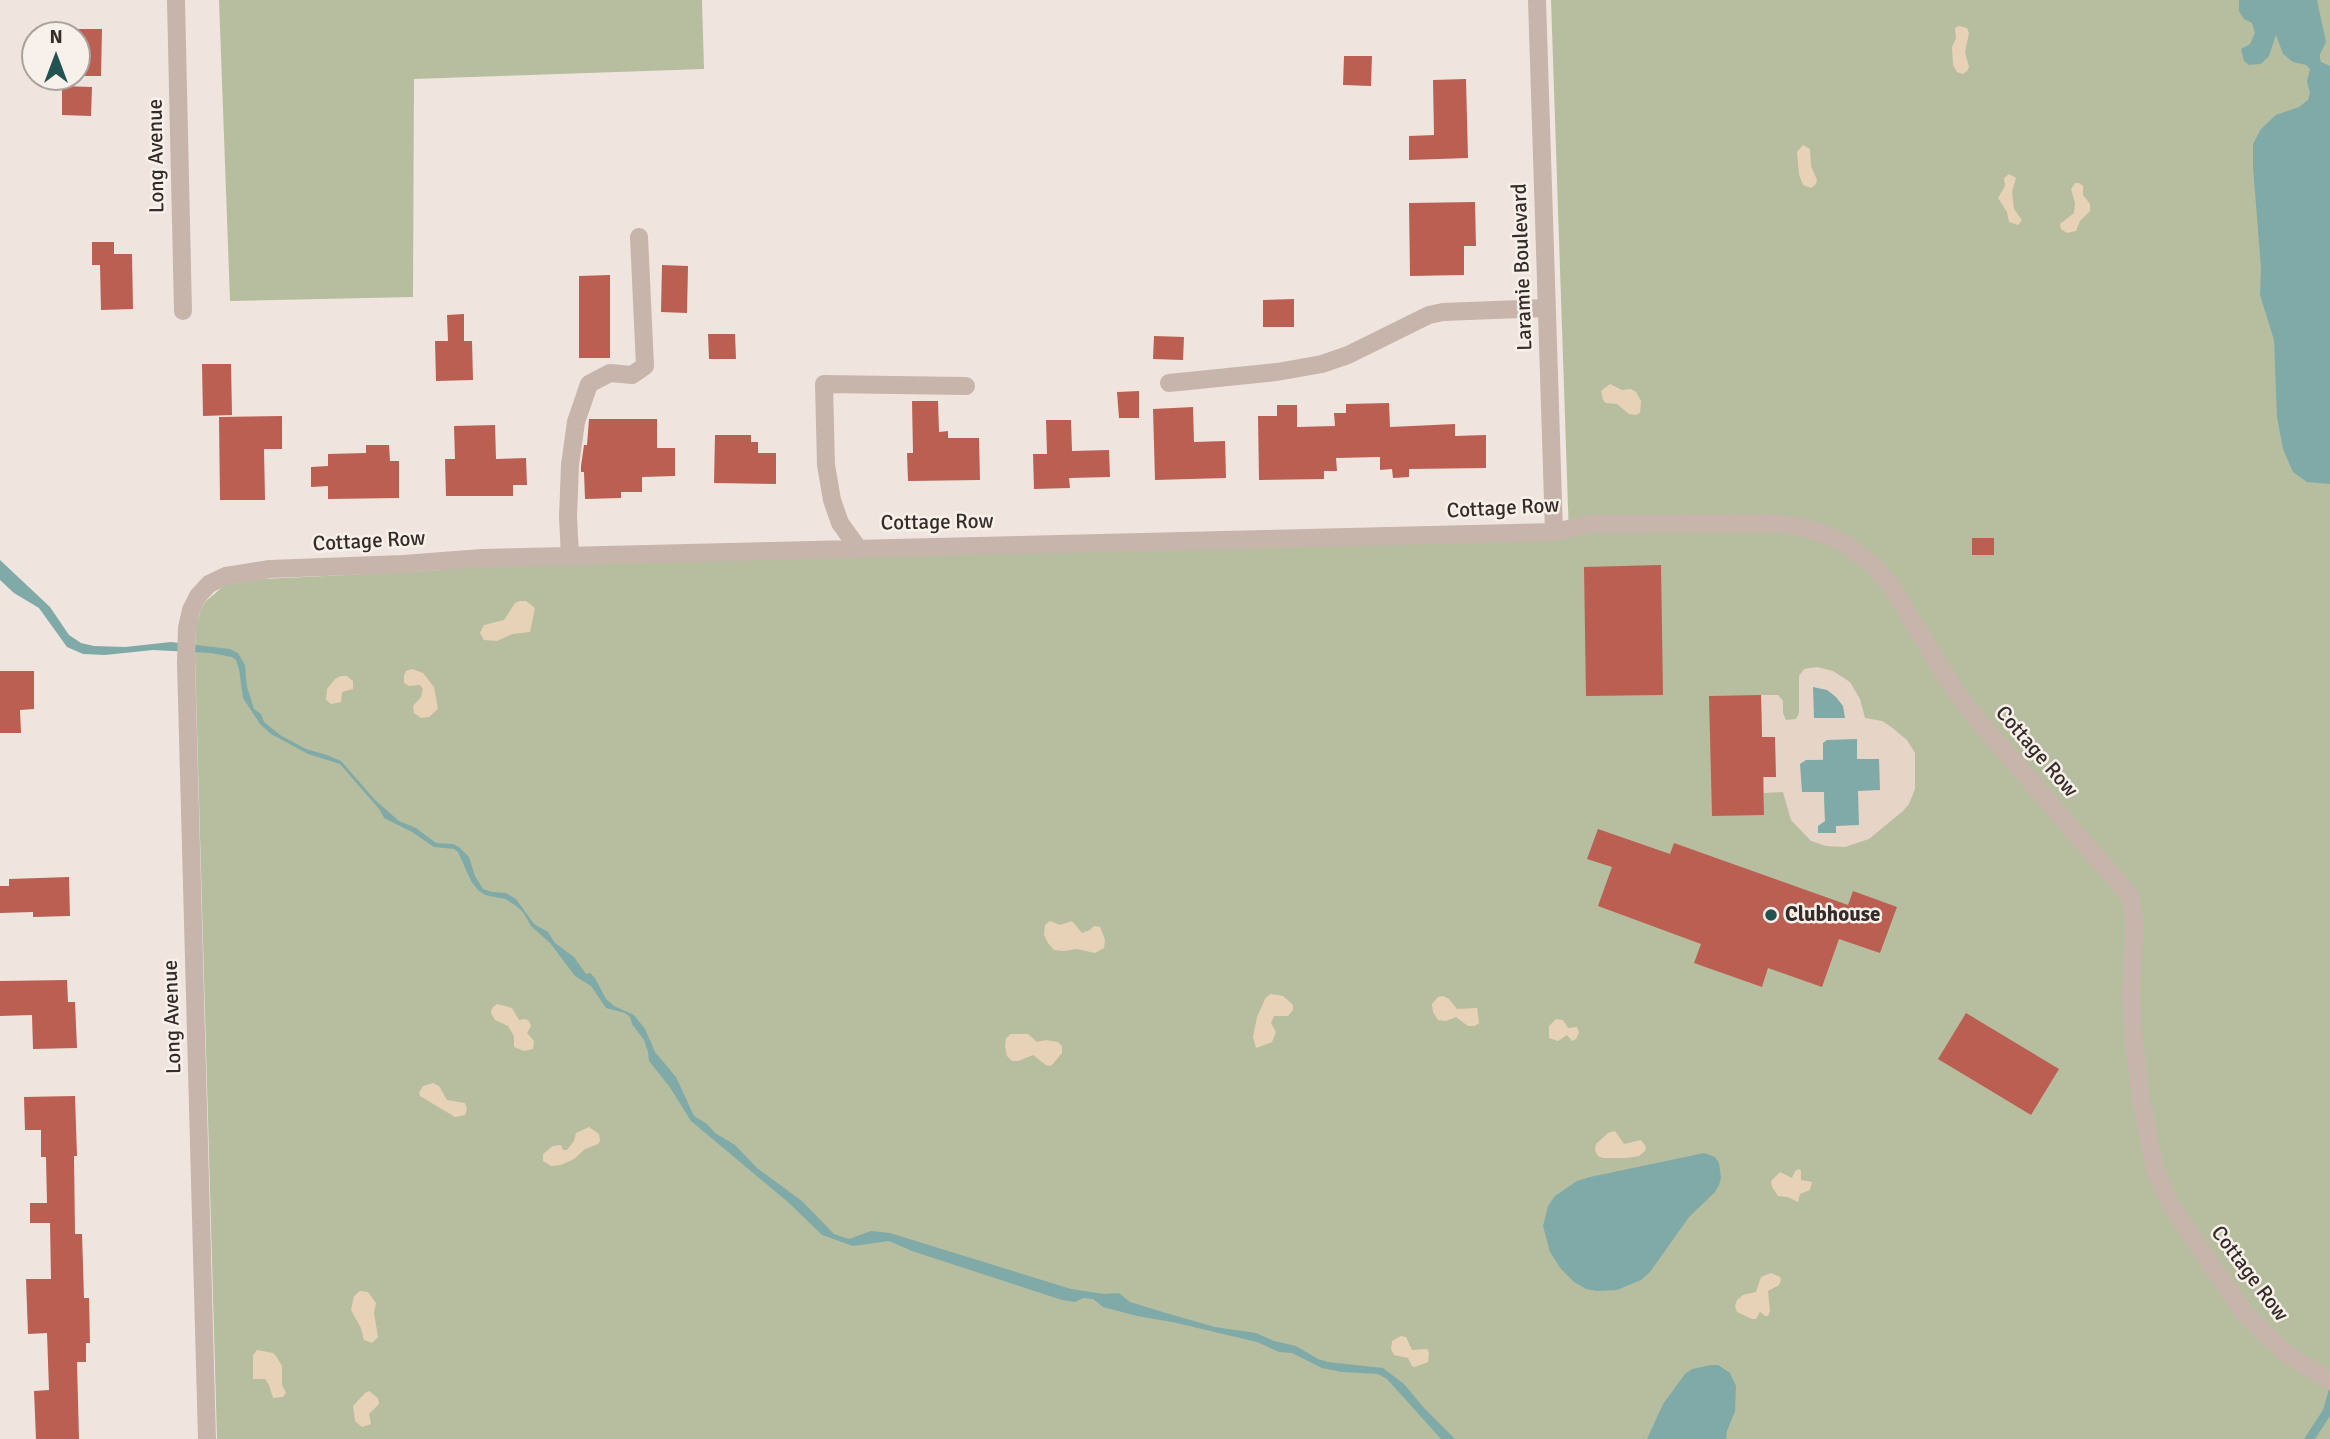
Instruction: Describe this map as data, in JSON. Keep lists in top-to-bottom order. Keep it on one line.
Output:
{"streets":{"street":["Long Avenue","Laramie Boulevard","Cottage Row"]},"crossings":[["Long Avenue","Cottage Row"],["Laramie Boulevard","Cottage Row"]],"places":["Clubhouse"],"north":"top"}
